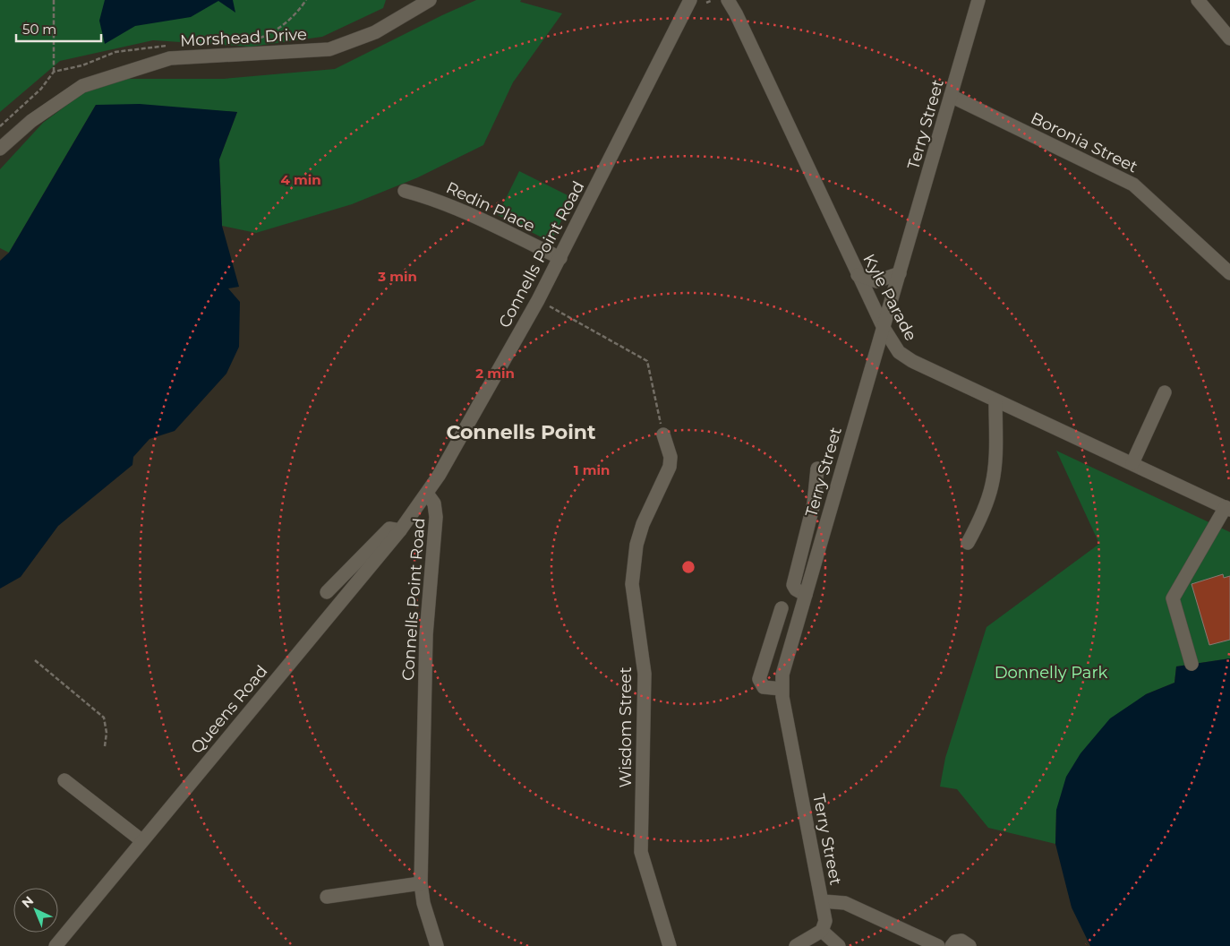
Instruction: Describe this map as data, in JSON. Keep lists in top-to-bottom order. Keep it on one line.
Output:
{"streets":{"street":["Morshead Drive","Terry Street","Boronia Street","Redin Place","Connells Point Road","Kyle Parade","Queens Road","Wisdom Street"]},"crossings":[["Terry Street","Boronia Street"],["Terry Street","Kyle Parade"],["Redin Place","Connells Point Road"],["Connells Point Road","Queens Road"]],"districts":["Connells Point"],"parks":["Donnelly Park"],"scale_bar":"50 m","north":"top left","rings":["4 min","3 min","2 min","1 min"]}
